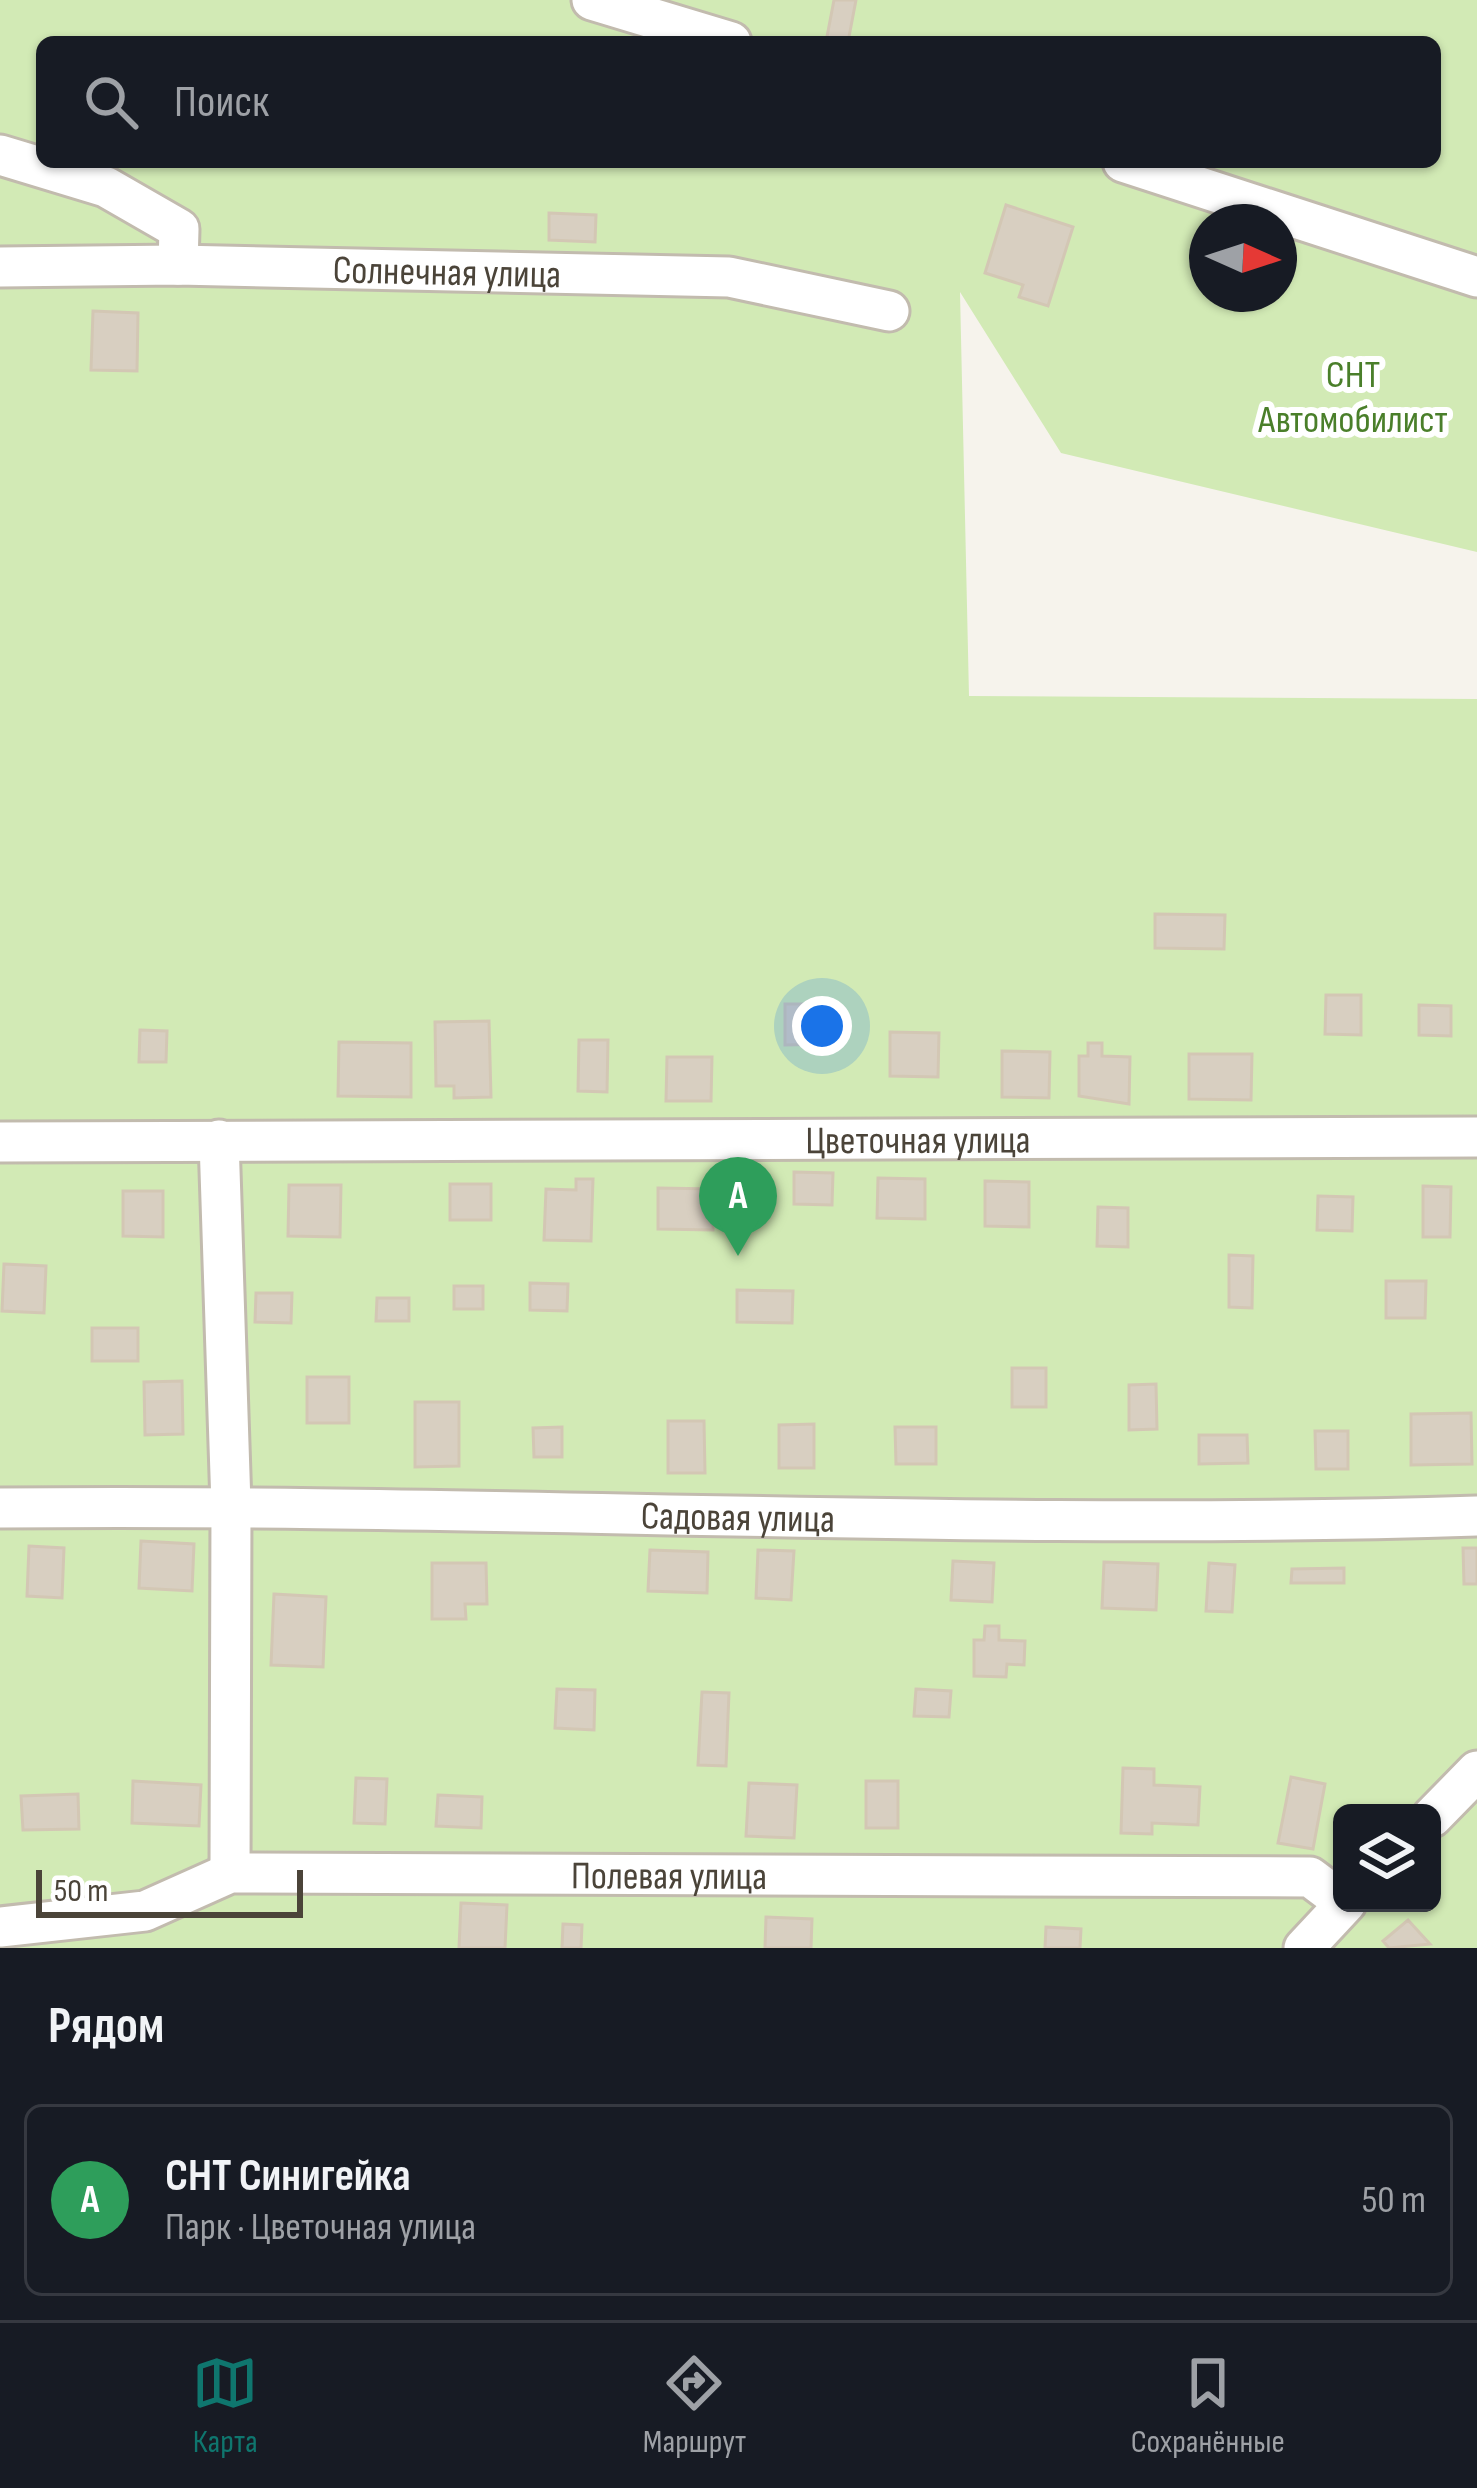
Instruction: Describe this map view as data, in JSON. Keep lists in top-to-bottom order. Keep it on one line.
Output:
{"streets":{"street":["Солнечная улица","Цветочная улица","Садовая улица","Полевая улица"]},"parks":["СНТ Автомобилист"],"scale_bar":"50 m","north":"right","page":{"search":"Поиск","pins":"A","scale":"50 m","heading":"Рядом","list":[{"mark":"A","name":"СНТ Синигейка","note":"Парк · Цветочная улица","value":"50 m"}],"nav":["Карта","Маршрут","Сохранённые"]}}
